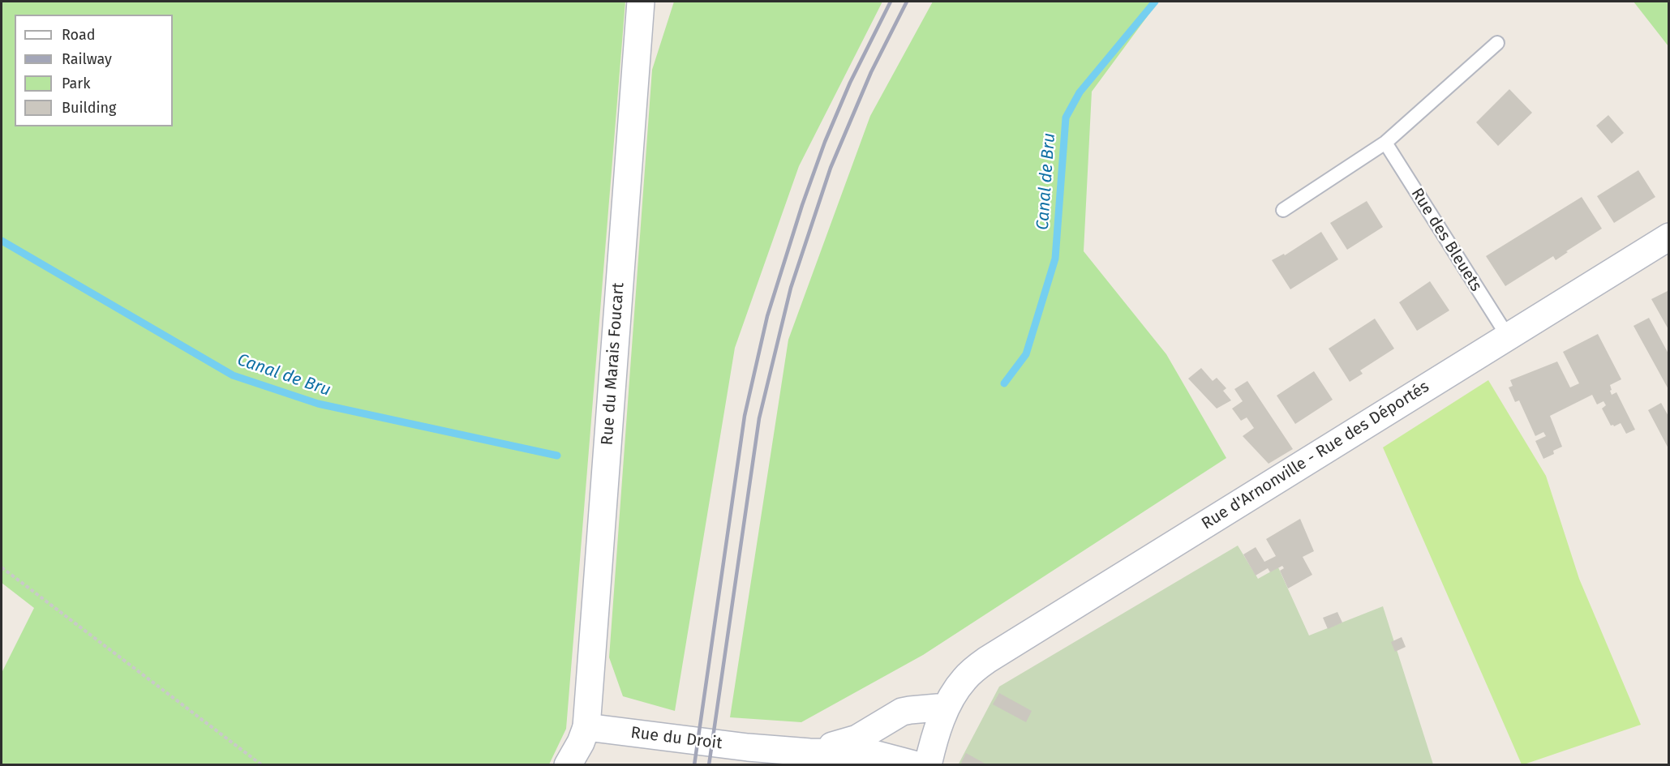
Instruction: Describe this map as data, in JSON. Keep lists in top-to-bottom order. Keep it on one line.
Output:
{"streets":{"street":["Rue du Marais Foucart","Rue d'Arnonville - Rue des Déportés","Rue du Droit"],"lane":["Rue des Bleuets"]},"crossings":[["Rue des Bleuets","Rue d'Arnonville - Rue des Déportés"],["Rue du Marais Foucart","Rue du Droit"],["Rue d'Arnonville - Rue des Déportés","Rue du Droit"]],"water":["Canal de Bru"],"legend":["Road","Railway","Park","Building"]}
